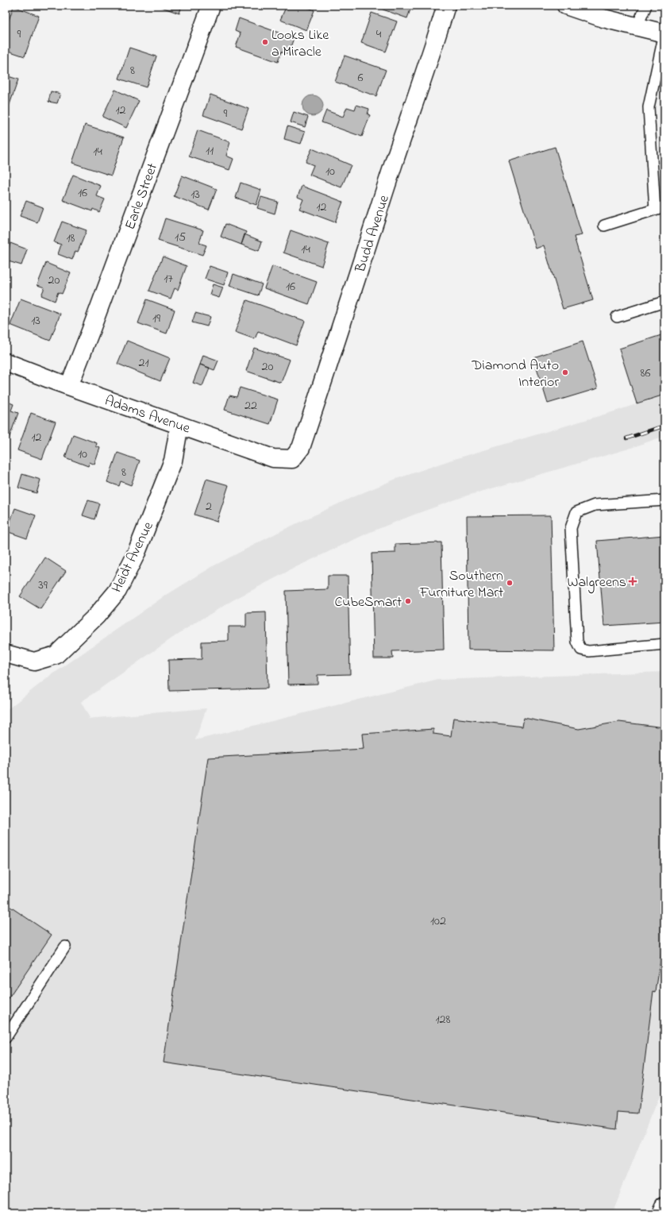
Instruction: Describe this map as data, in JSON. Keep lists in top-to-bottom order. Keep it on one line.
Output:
{"streets":{"street":["Earle Street","Budd Avenue","Adams Avenue","Heidt Avenue"]},"crossings":[["Earle Street","Adams Avenue"],["Budd Avenue","Adams Avenue"],["Adams Avenue","Heidt Avenue"]],"places":{"other":["Looks Like a Miracle","Diamond Auto Interior","Southern Furniture Mart","CubeSmart"],"health":["Walgreens"]},"house_numbers":["9","4","8","6","12","9","11","14","10","16","13","12","15","18","14","17","20","16","19","13","21","20","86","22","12","10","8","2","39","102","128"]}
